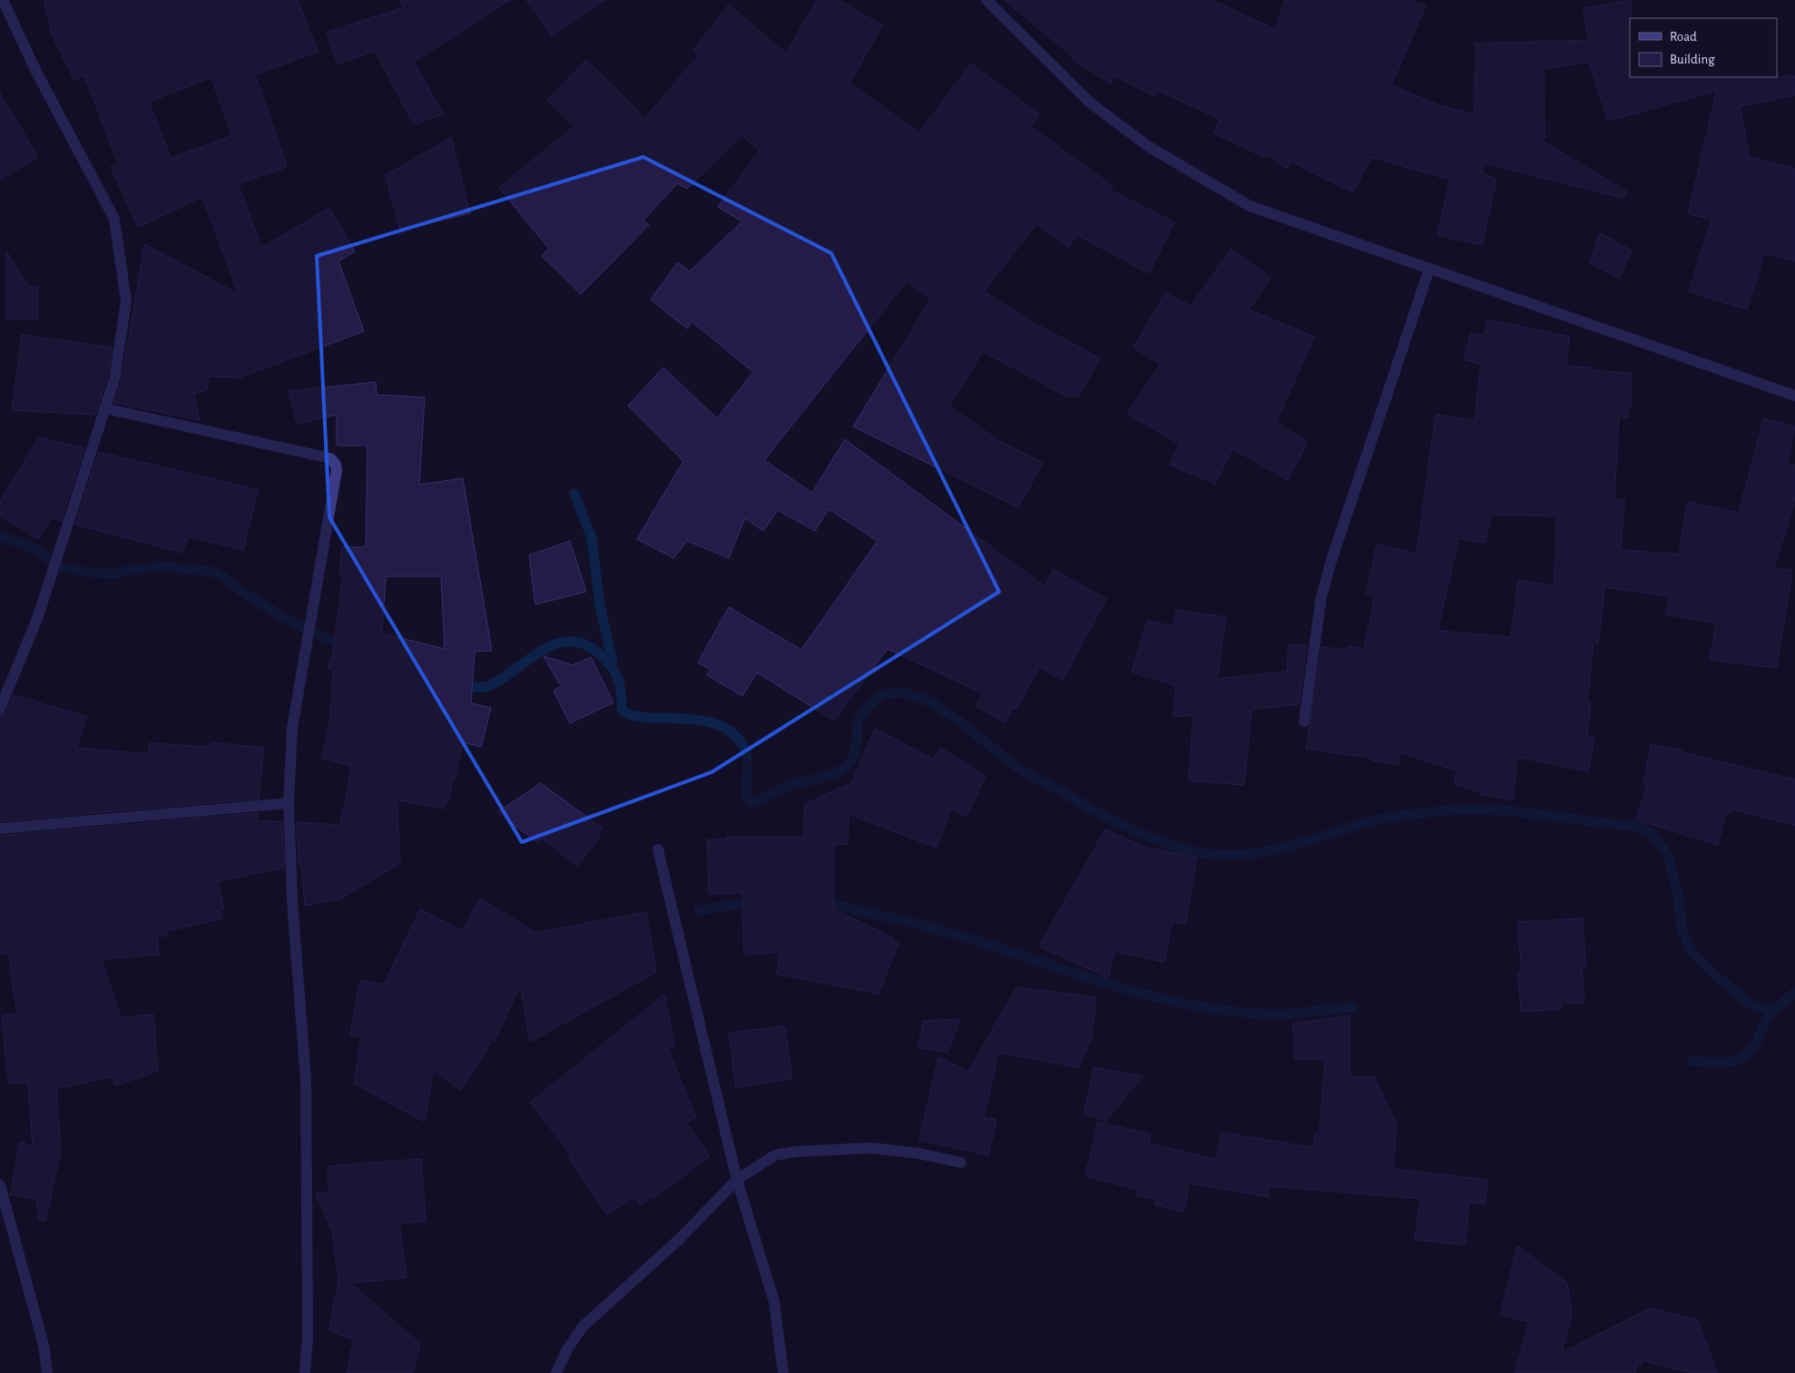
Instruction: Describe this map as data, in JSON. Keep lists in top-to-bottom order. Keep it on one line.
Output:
{"legend":["Road","Building"]}
